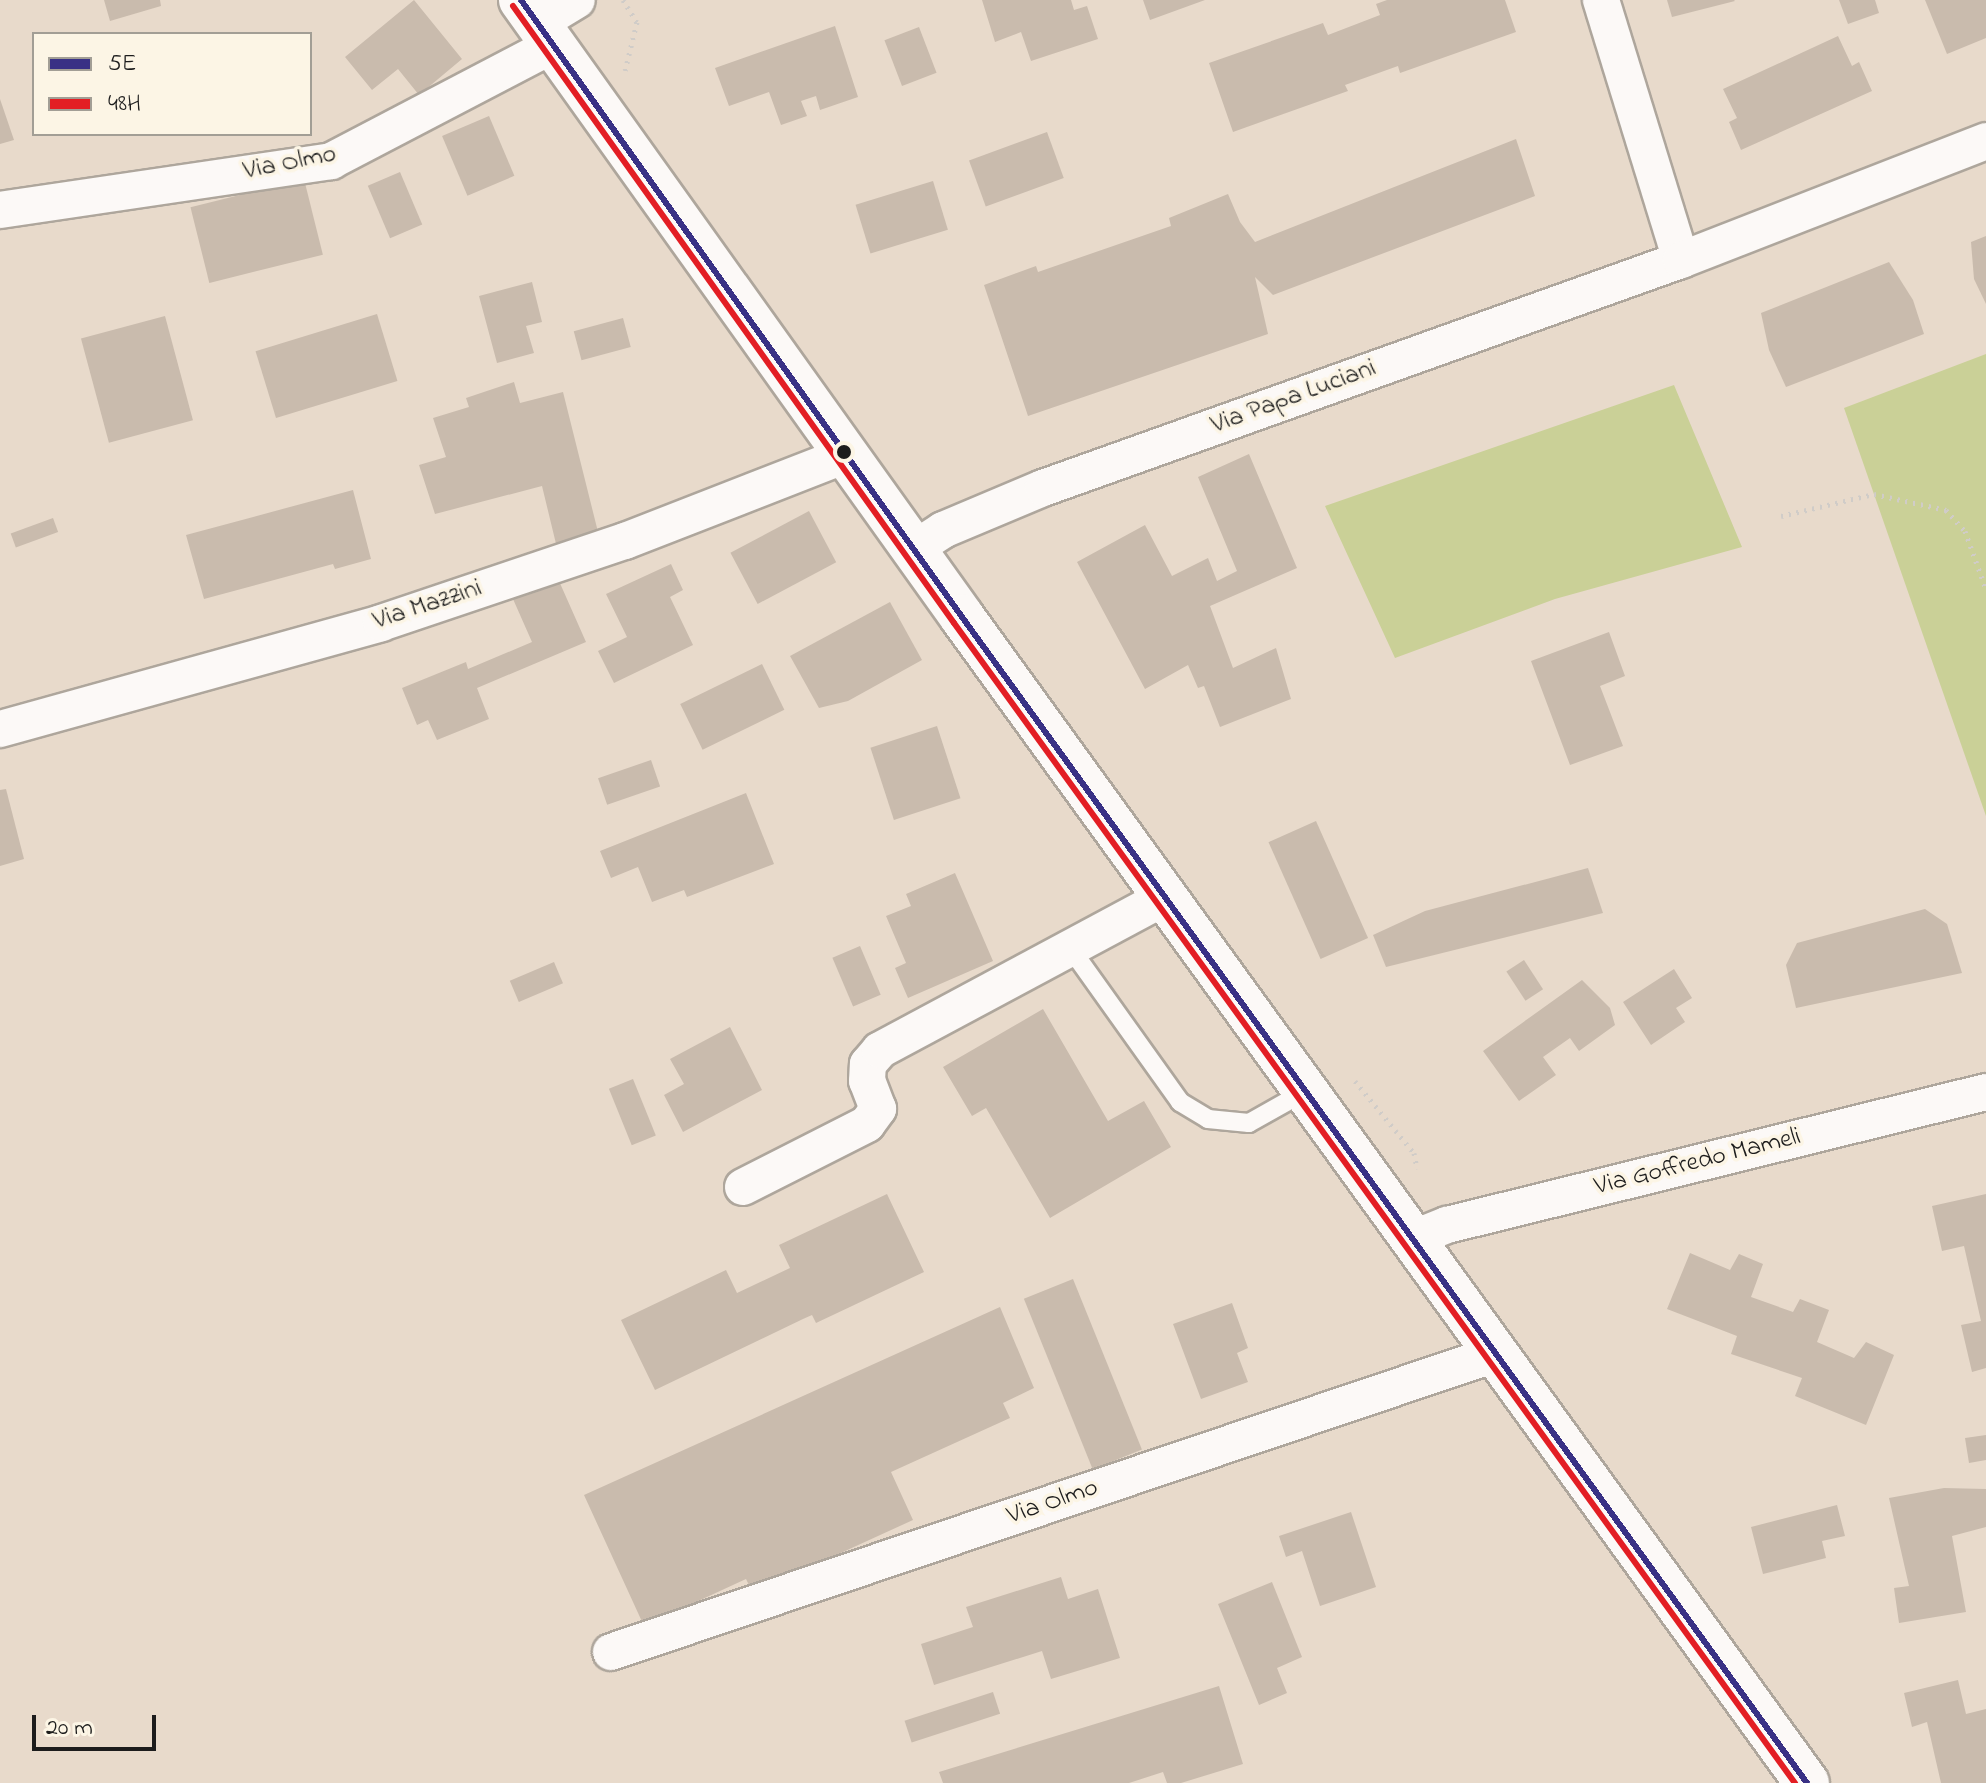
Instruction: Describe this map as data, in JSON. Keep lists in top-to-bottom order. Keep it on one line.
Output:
{"streets":{"street":["Via Olmo","Via Papa Luciani","Via Mazzini","Via Goffredo Mameli"]},"lines":["transit line 5E","transit line 48H"],"legend":["5E","48H"],"scale_bar":"20 m"}
